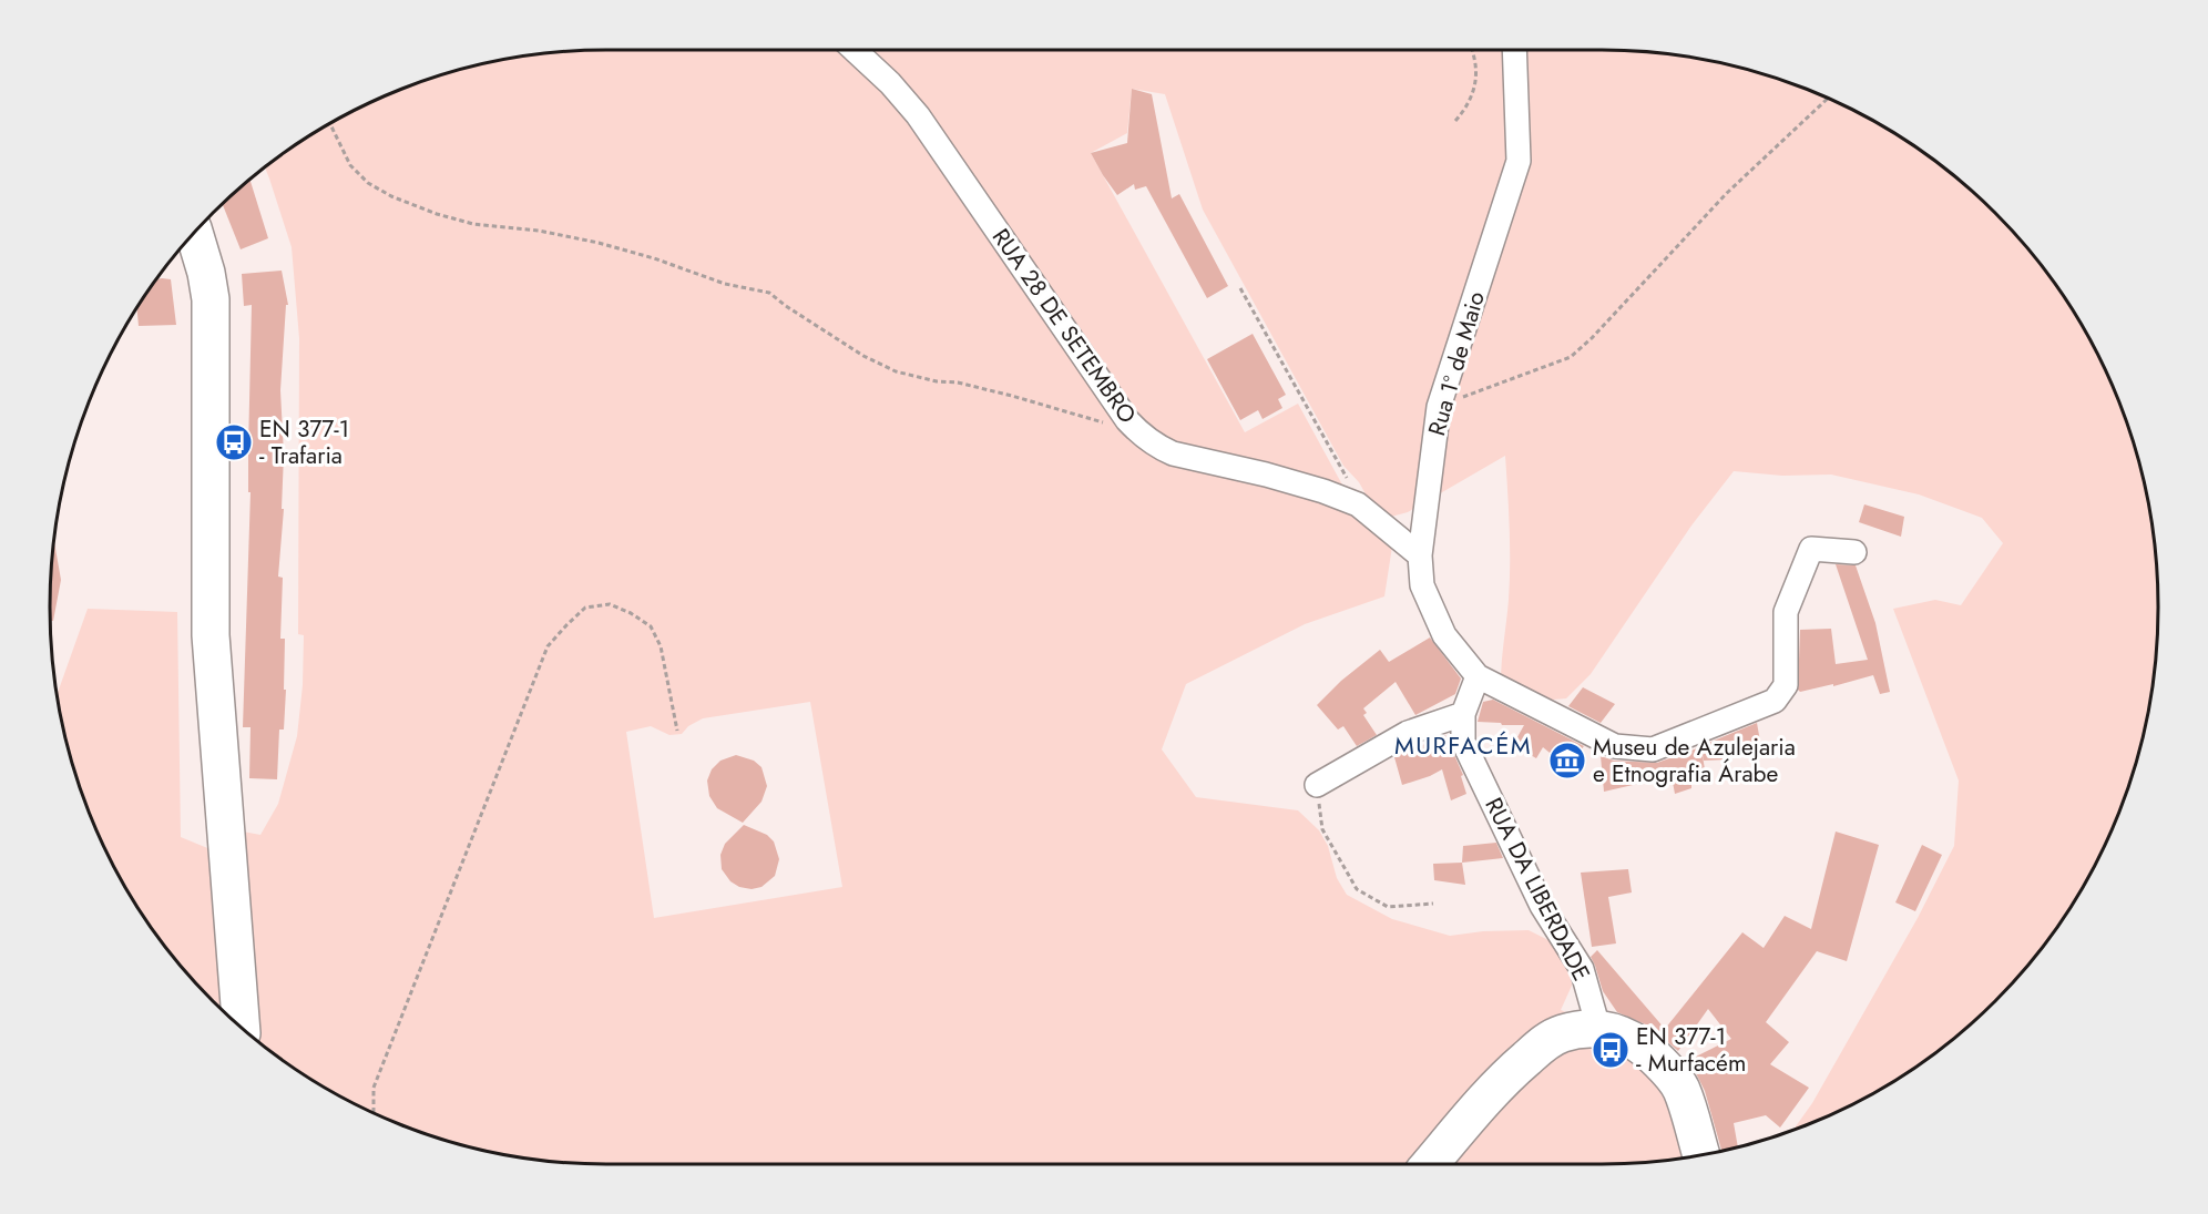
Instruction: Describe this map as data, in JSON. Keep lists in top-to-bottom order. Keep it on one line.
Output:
{"streets":{"street":["RUA 28 DE SETEMBRO","Rua 1º de Maio","RUA DA LIBERDADE"]},"crossings":[["RUA 28 DE SETEMBRO","Rua 1º de Maio"]],"districts":["MURFACÉM"],"places":{"bus stop":["EN 377-1 - Trafaria","EN 377-1 - Murfacém"],"museum":["Museu de Azulejaria e Etnografia Árabe"]}}
